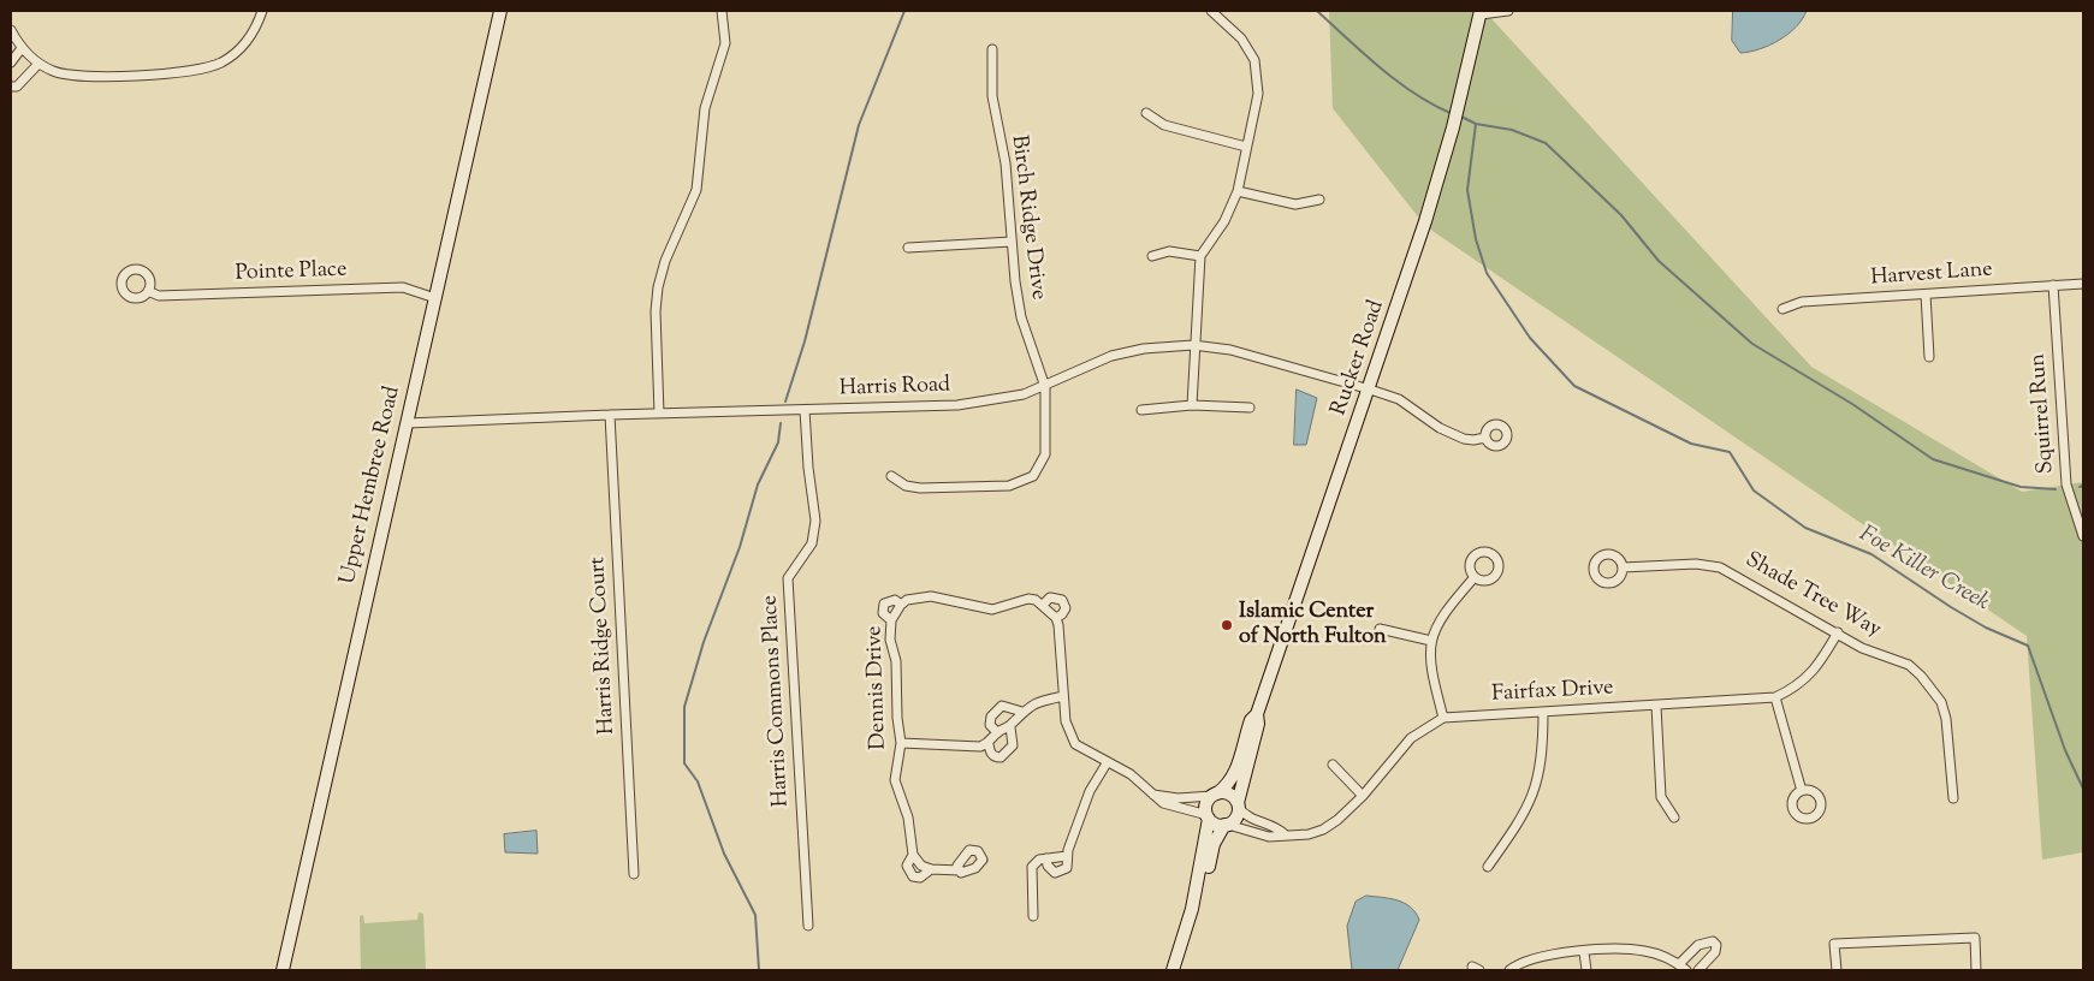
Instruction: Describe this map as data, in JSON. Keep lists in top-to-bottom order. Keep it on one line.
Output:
{"streets":{"main road":["Rucker Road","Upper Hembree Road"],"street":["Birch Ridge Drive","Pointe Place","Harvest Lane","Harris Road","Squirrel Run","Shade Tree Way","Harris Ridge Court","Dennis Drive","Fairfax Drive","Harris Commons Place"]},"crossings":[["Birch Ridge Drive","Harris Road"],["Pointe Place","Upper Hembree Road"],["Harvest Lane","Squirrel Run"],["Rucker Road","Harris Road"],["Rucker Road","Fairfax Drive"],["Harris Road","Upper Hembree Road"],["Harris Road","Harris Ridge Court"],["Harris Road","Harris Commons Place"],["Shade Tree Way","Fairfax Drive"]],"water":["Foe Killer Creek"],"places":["Islamic Center of North Fulton"]}
